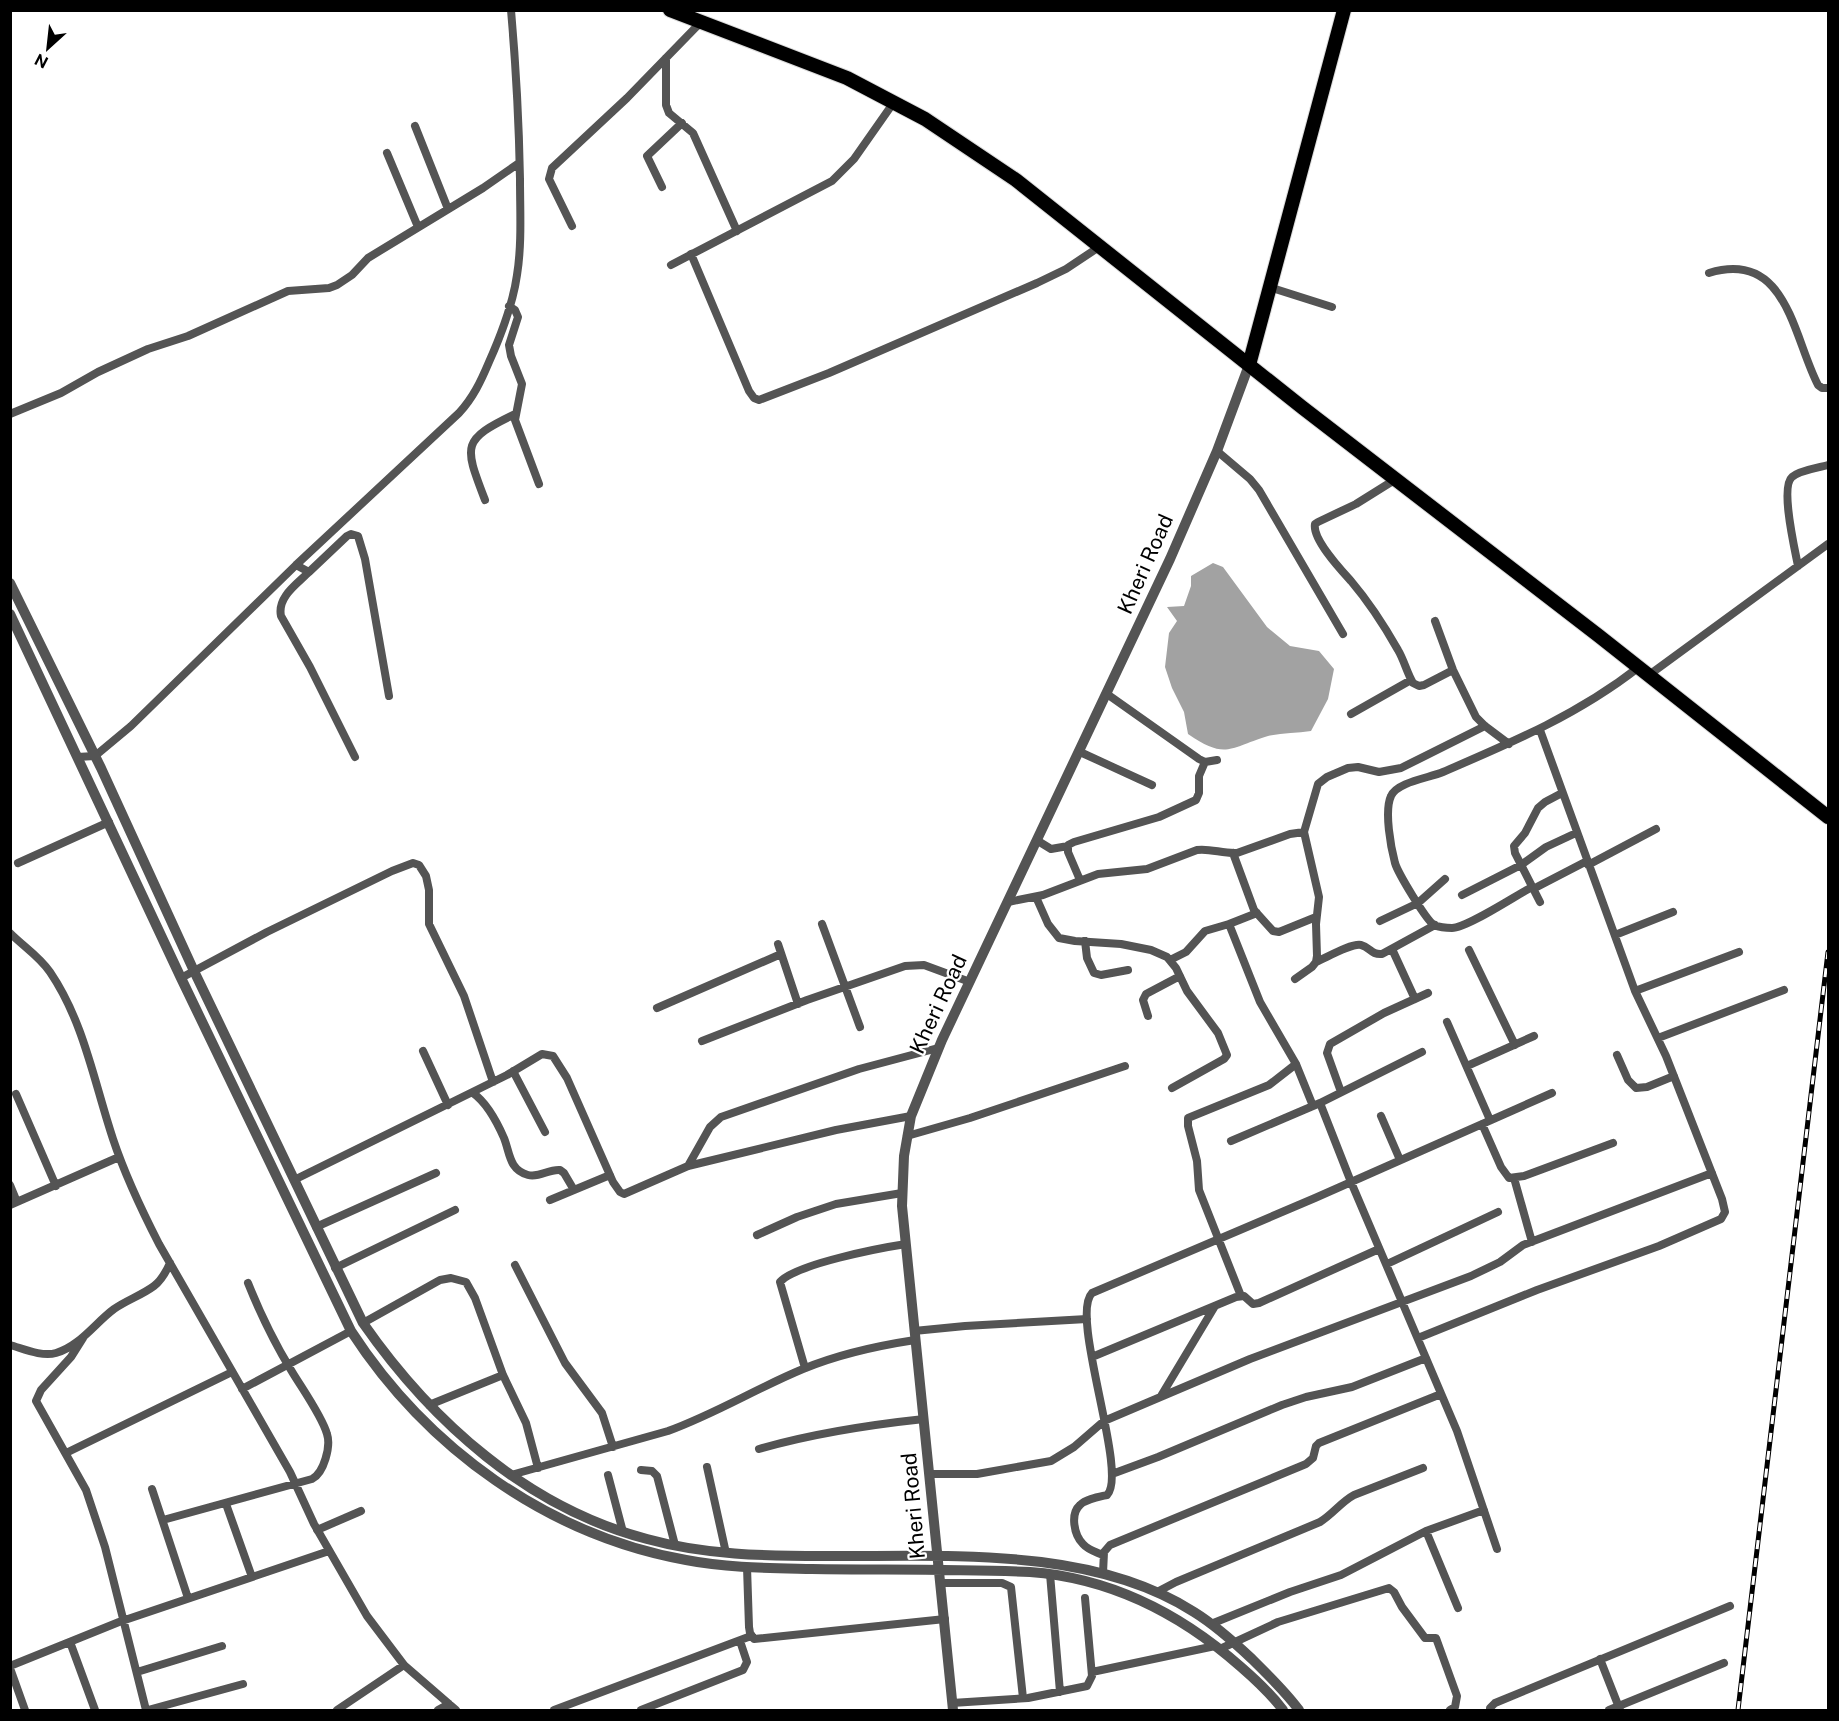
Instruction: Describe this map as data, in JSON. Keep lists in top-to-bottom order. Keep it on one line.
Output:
{"streets":{"street":["Kheri Road"]},"north":"bottom left"}
